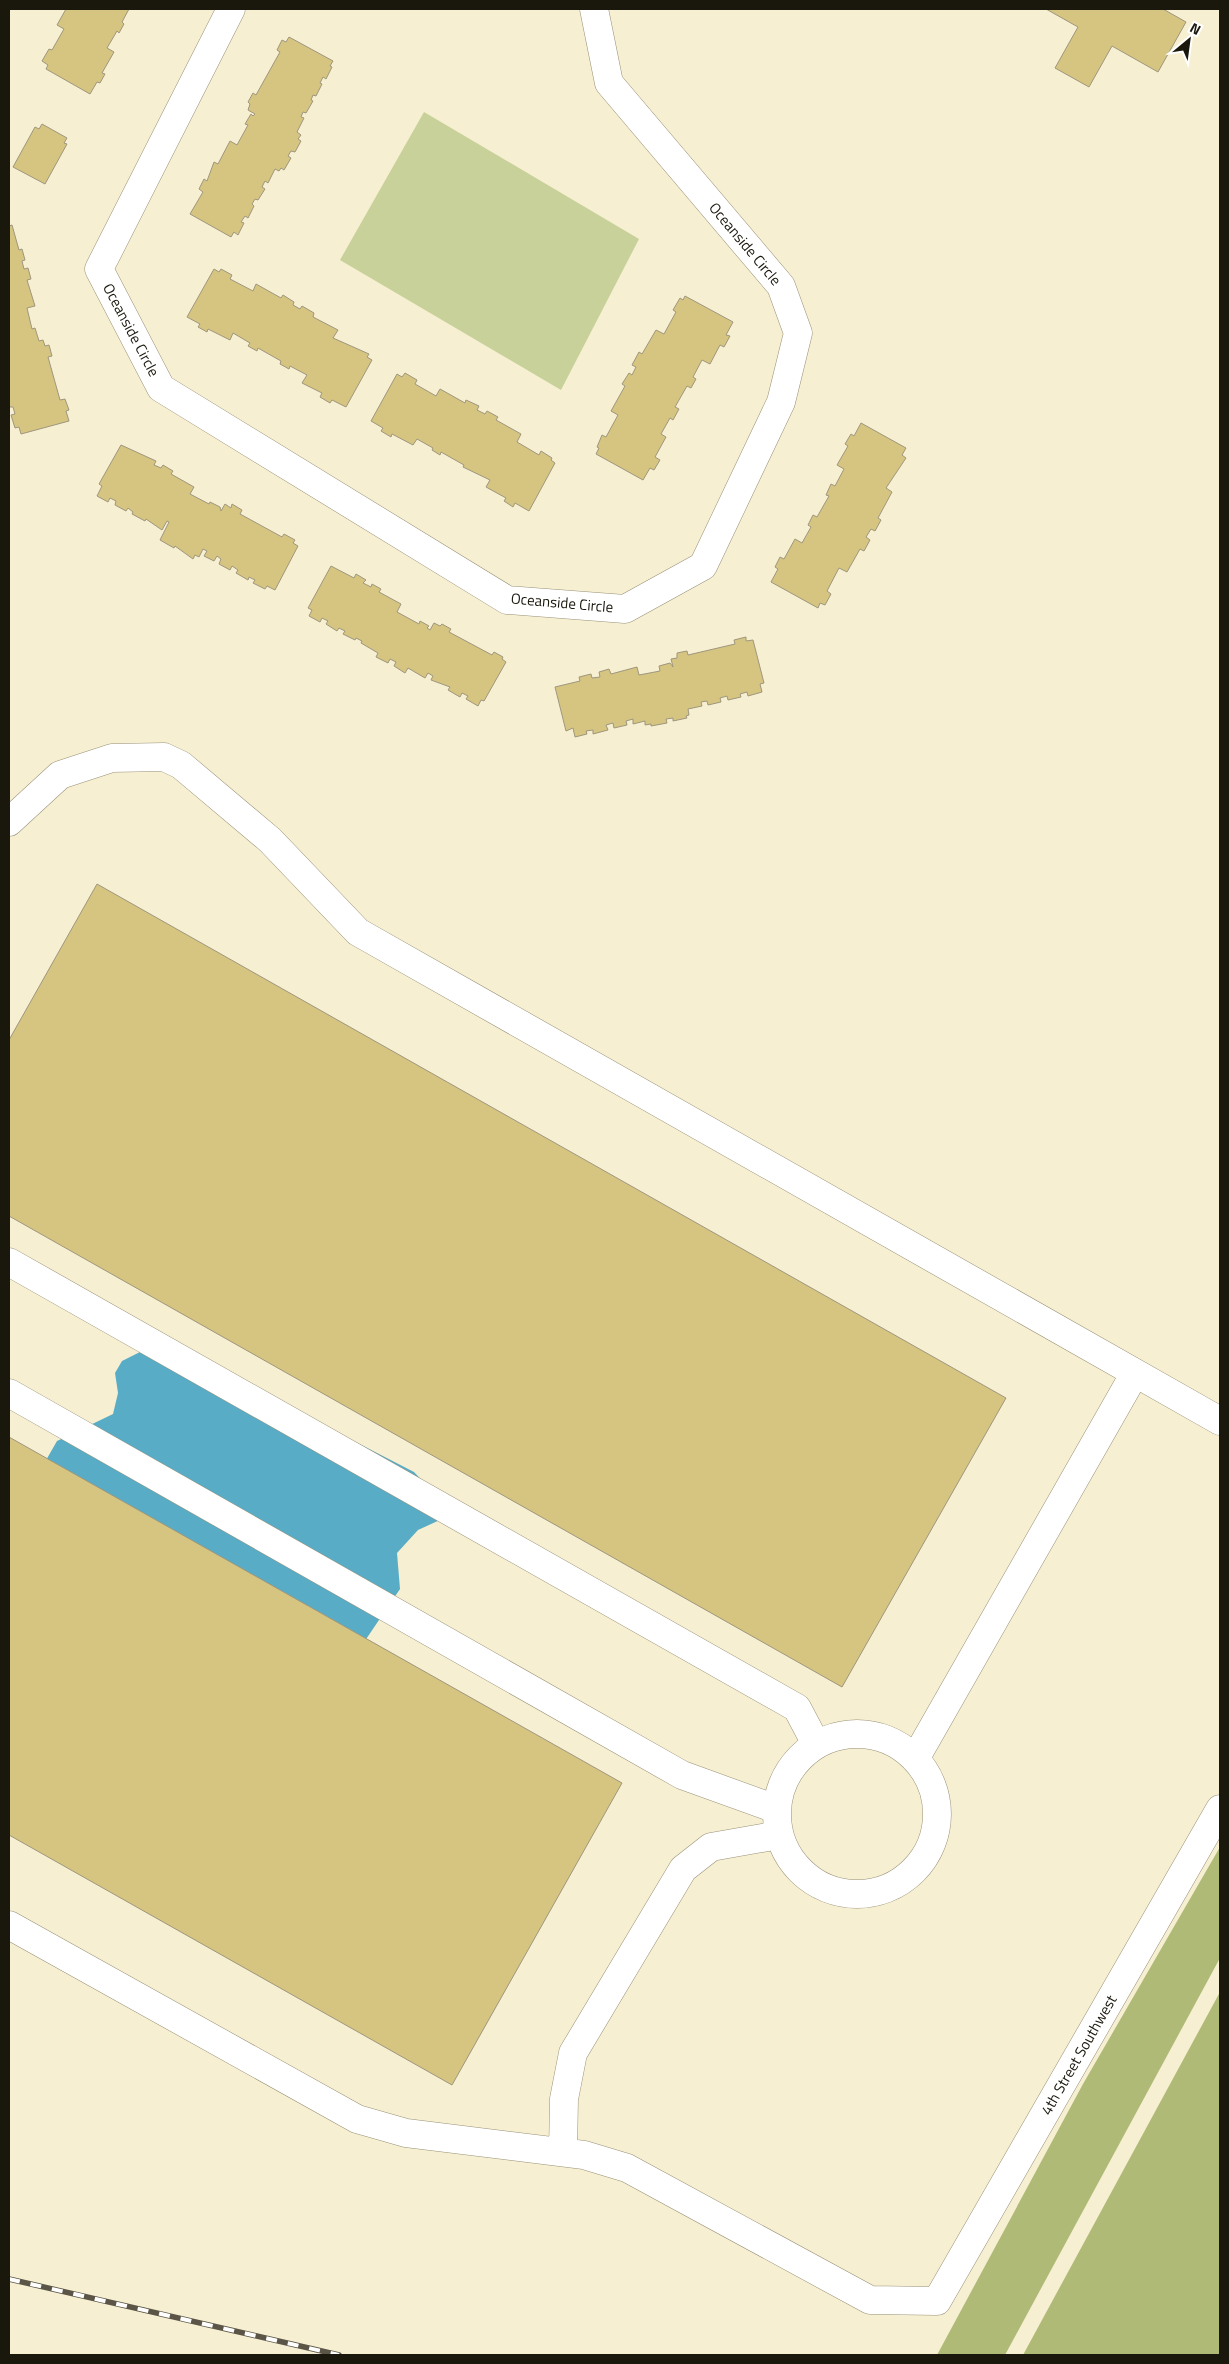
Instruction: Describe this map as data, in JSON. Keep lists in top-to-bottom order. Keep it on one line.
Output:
{"streets":{"street":["Oceanside Circle","4th Street Southwest"]},"north":"top right"}
